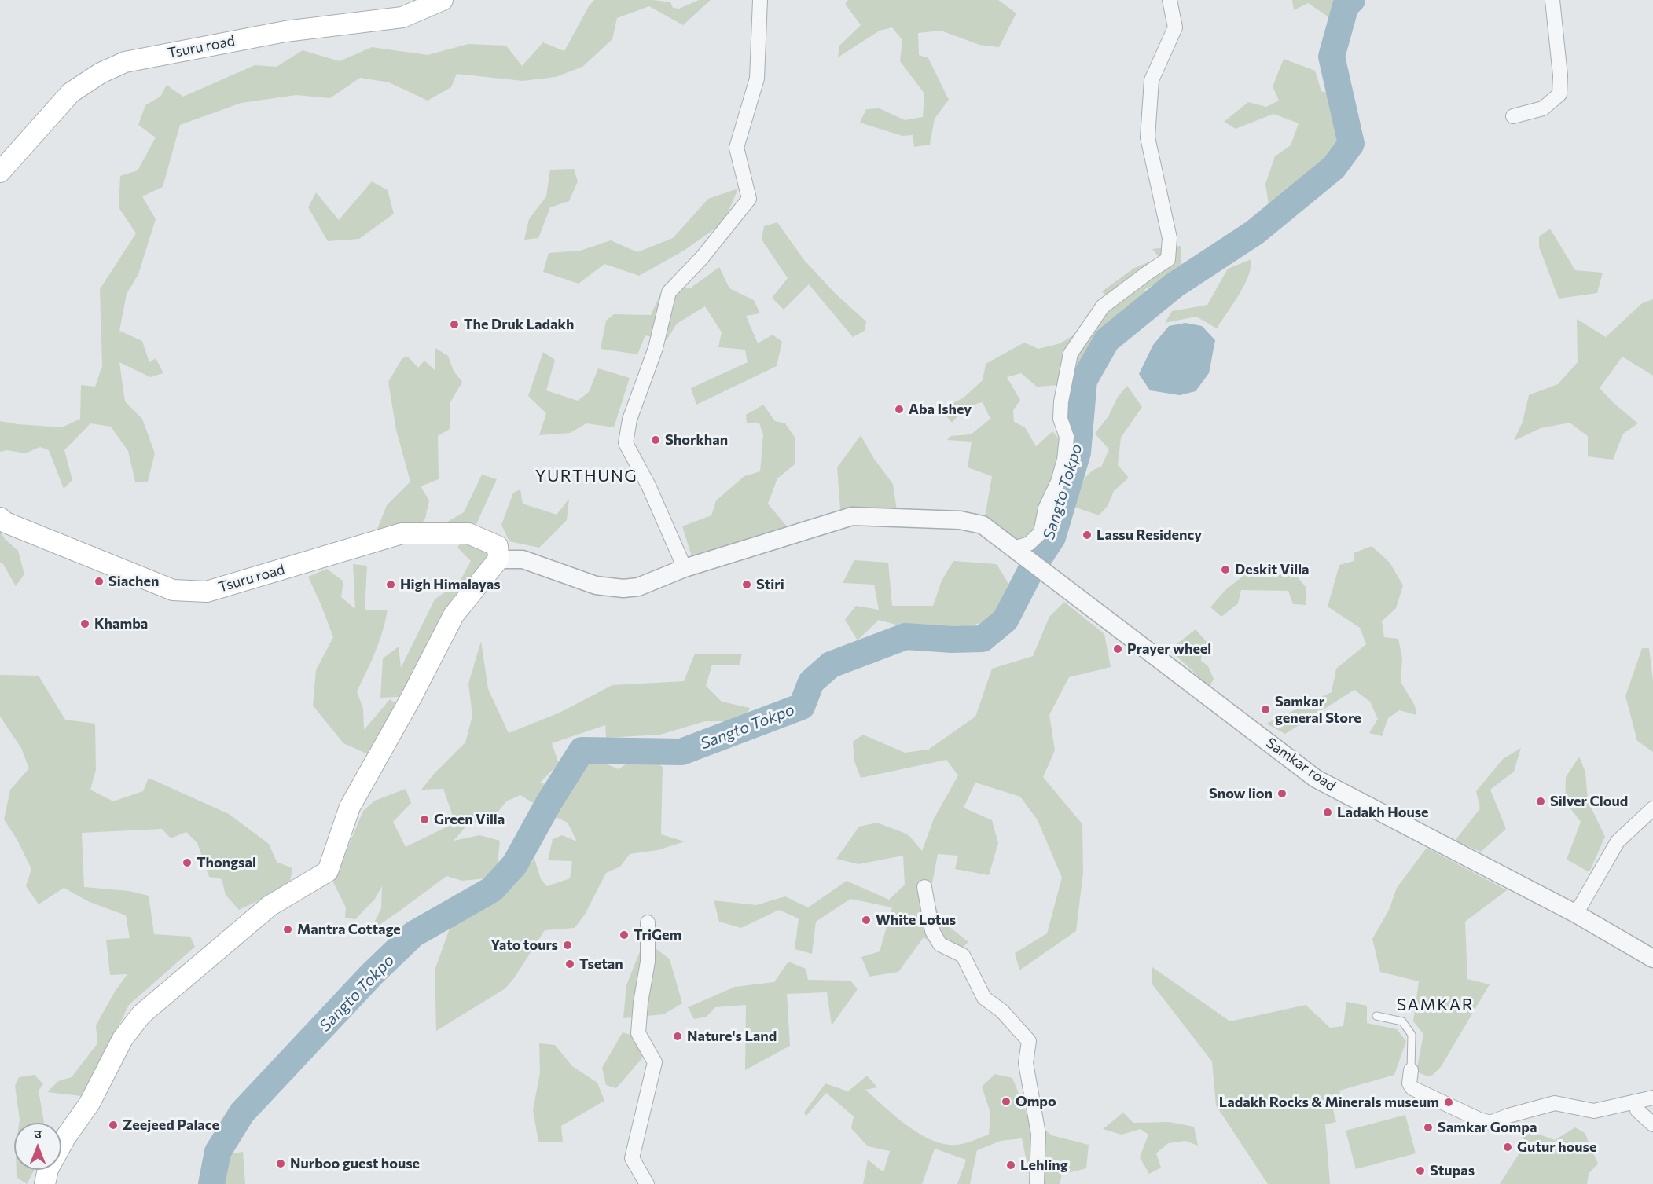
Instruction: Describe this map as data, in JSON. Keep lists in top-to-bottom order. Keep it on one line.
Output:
{"streets":{"main road":["Tsuru road"],"street":["Samkar road"]},"crossings":[["Tsuru road","Samkar road"]],"districts":["YURTHUNG","SAMKAR"],"water":["Sangto Tokpo"],"places":["The Druk Ladakh","Aba Ishey","Shorkhan","Lassu Residency","Deskit Villa","Siachen","High Himalayas","Stiri","Khamba","Prayer wheel","Samkar general Store","Snow lion","Silver Cloud","Ladakh House","Green Villa","Thongsal","White Lotus","Mantra Cottage","TriGem","Yato tours","Tsetan","Nature's Land","Ompo","Ladakh Rocks & Minerals museum","Zeejeed Palace","Samkar Gompa","Gutur house","Nurboo guest house","Lehling","Stupas"],"north":"top"}
